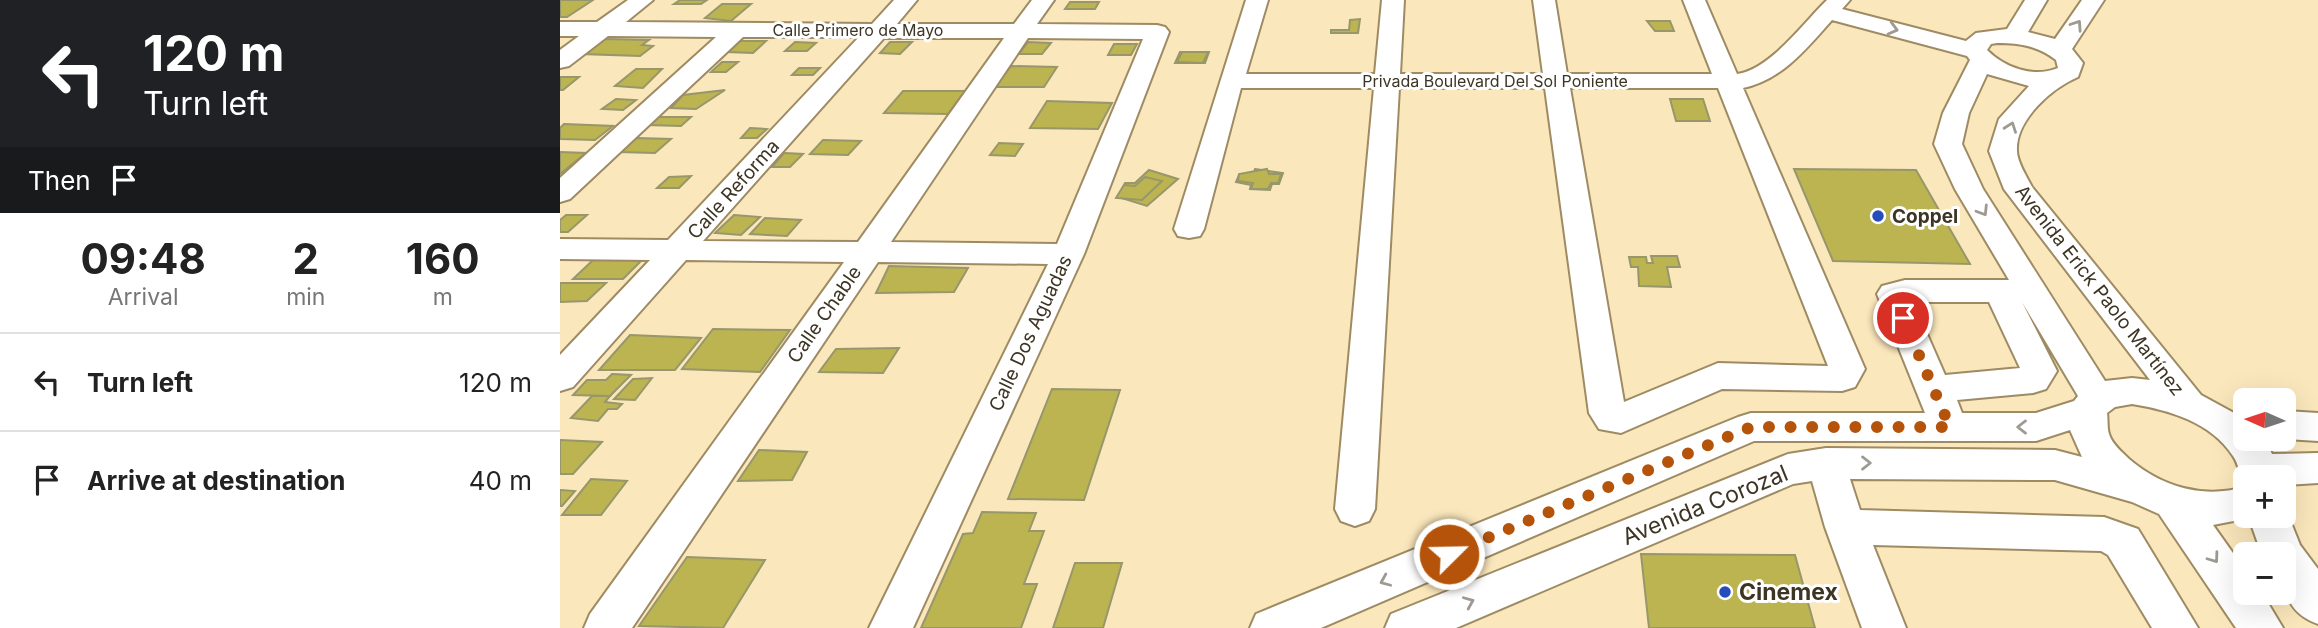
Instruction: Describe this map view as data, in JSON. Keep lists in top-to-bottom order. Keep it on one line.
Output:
{"streets":{"street":["Calle Primero de Mayo","Privada Boulevard Del Sol Poniente","Calle Reforma","Avenida Erick Paolo Martínez","Calle Chable","Calle Dos Aguadas","Avenida Corozal"]},"crossings":[["Calle Primero de Mayo","Calle Reforma"],["Calle Primero de Mayo","Calle Chable"],["Calle Primero de Mayo","Calle Dos Aguadas"]],"places":["Coppel","Cinemex"],"north":"left","page":{"turn":["120 m","Turn left"],"then":"Then","eta":["09:48","Arrival","2","min","160","m"],"list":[{"name":"Turn left","value":"120 m"},{"name":"Arrive at destination","value":"40 m"}],"map_buttons":["+","−"]}}
